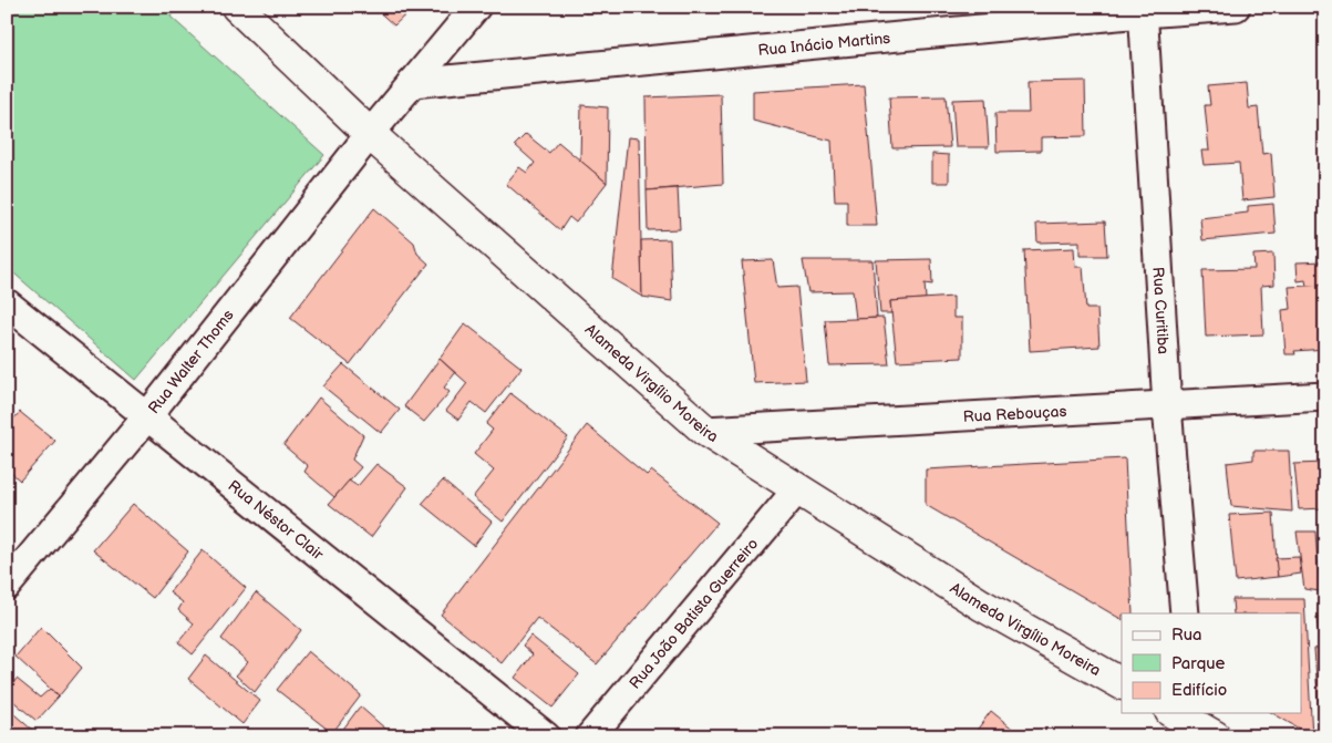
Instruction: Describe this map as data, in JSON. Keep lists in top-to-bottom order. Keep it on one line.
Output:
{"streets":{"main road":["Alameda Virgílio Moreira"],"street":["Rua Inácio Martins","Rua Curitiba","Rua Walter Thoms","Rua Rebouças","Rua Néstor Clair","Rua João Batista Guerreiro"]},"crossings":[["Rua Inácio Martins","Rua Curitiba"],["Rua Inácio Martins","Rua Walter Thoms"],["Rua Curitiba","Rua Rebouças"],["Rua Walter Thoms","Alameda Virgílio Moreira"],["Rua Walter Thoms","Rua Néstor Clair"],["Alameda Virgílio Moreira","Rua Rebouças"],["Alameda Virgílio Moreira","Rua João Batista Guerreiro"]],"legend":["Rua","Parque","Edifício"]}
